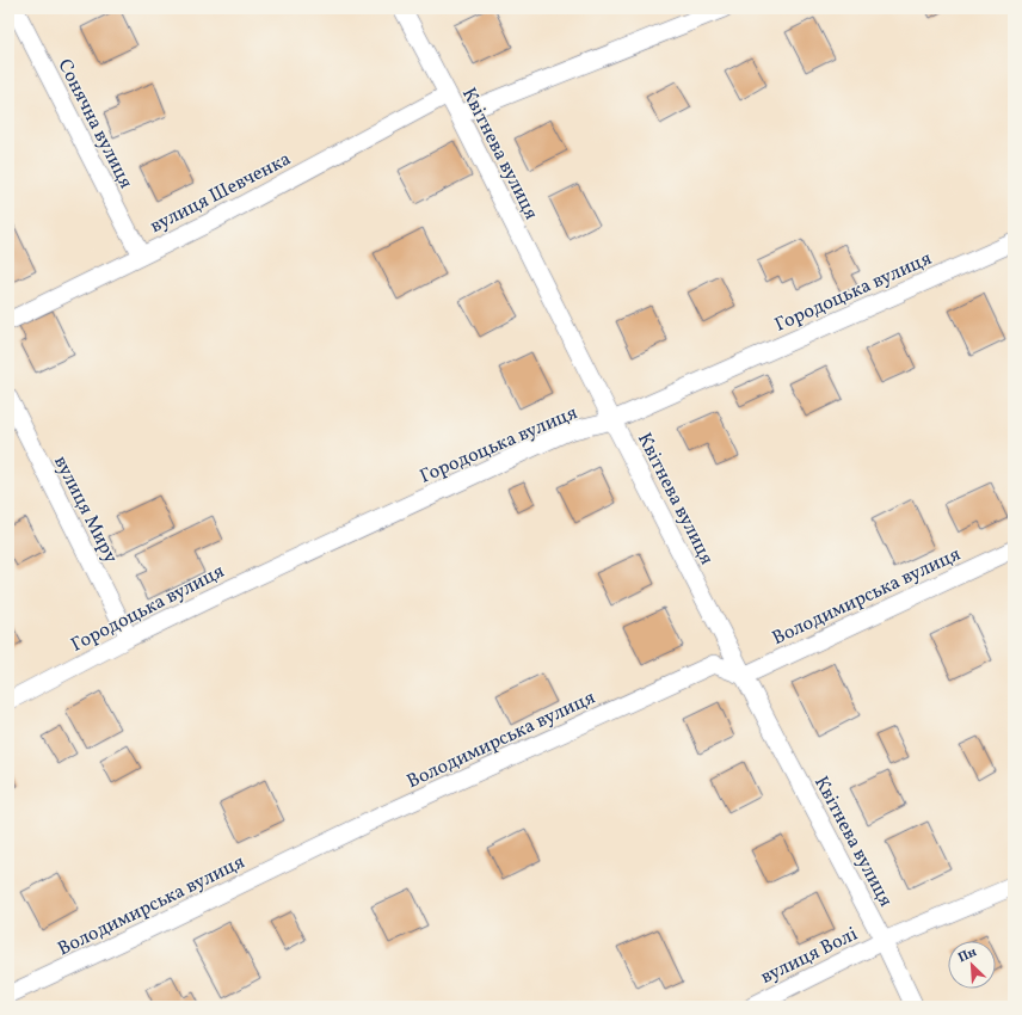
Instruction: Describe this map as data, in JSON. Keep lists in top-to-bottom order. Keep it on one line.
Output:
{"streets":{"street":["Сонячна вулиця","Квітнева вулиця","вулиця Шевченка","Городоцька вулиця","вулиця Миру","Володимирська вулиця","вулиця Волі"]},"crossings":[["Сонячна вулиця","вулиця Шевченка"],["Квітнева вулиця","вулиця Шевченка"],["Квітнева вулиця","Городоцька вулиця"],["Квітнева вулиця","Володимирська вулиця"],["Квітнева вулиця","вулиця Волі"],["Городоцька вулиця","вулиця Миру"]],"north":"top left"}
